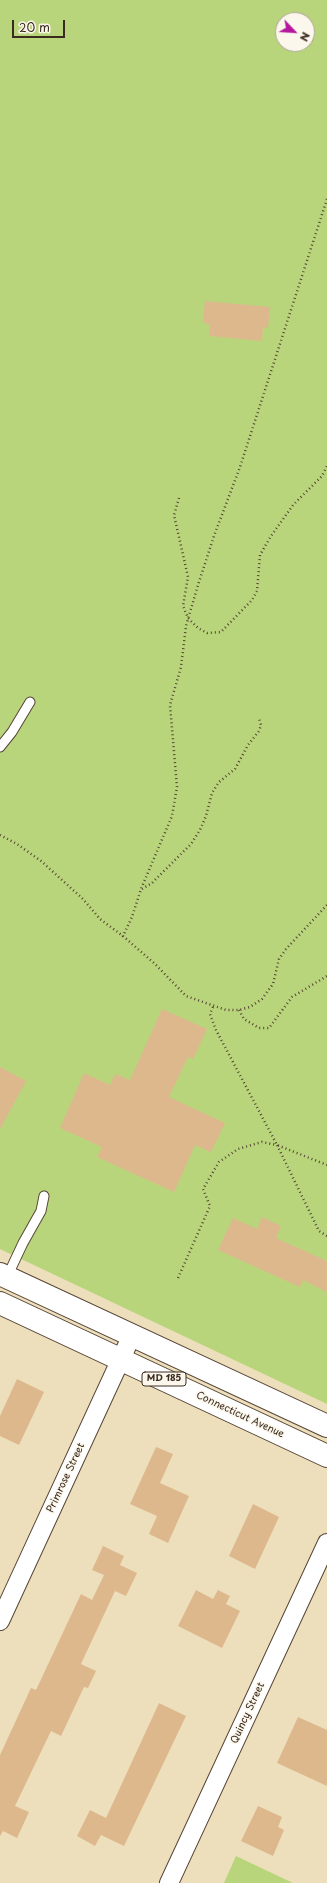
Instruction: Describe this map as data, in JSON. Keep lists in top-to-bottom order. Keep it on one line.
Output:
{"streets":{"main road":["MD 185","Connecticut Avenue"],"street":["Primrose Street","Quincy Street"]},"crossings":[["MD 185","Primrose Street"],["Connecticut Avenue","Primrose Street"]],"scale_bar":"20 m","north":"bottom right"}
